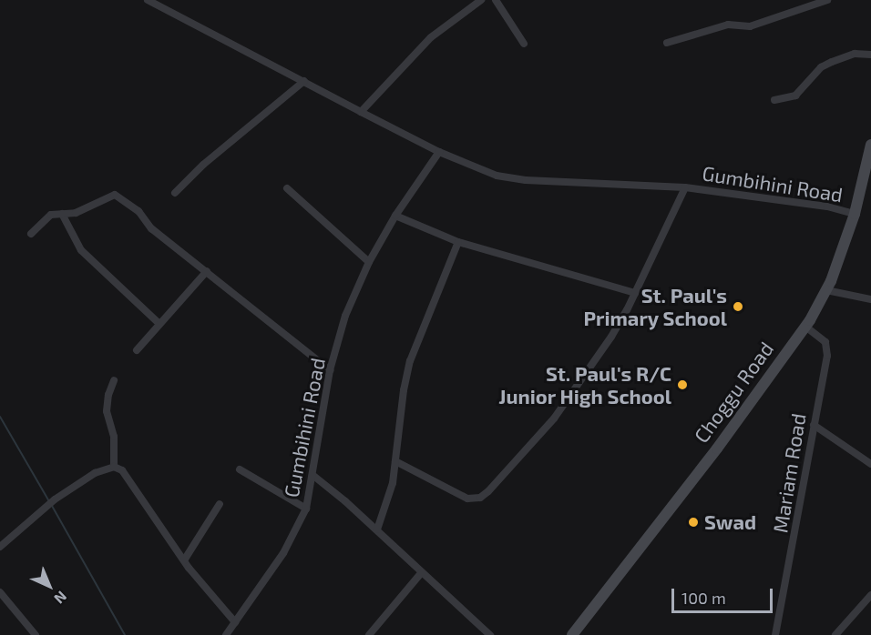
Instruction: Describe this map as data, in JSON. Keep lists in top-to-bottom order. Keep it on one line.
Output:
{"streets":{"main road":["Choggu Road"],"street":["Gumbihini Road","Mariam Road"]},"crossings":[["Gumbihini Road","Choggu Road"],["Choggu Road","Mariam Road"]],"places":["St. Paul's Primary School","St. Paul's R/C Junior High School","Swad"],"scale_bar":"100 m","north":"bottom right"}
